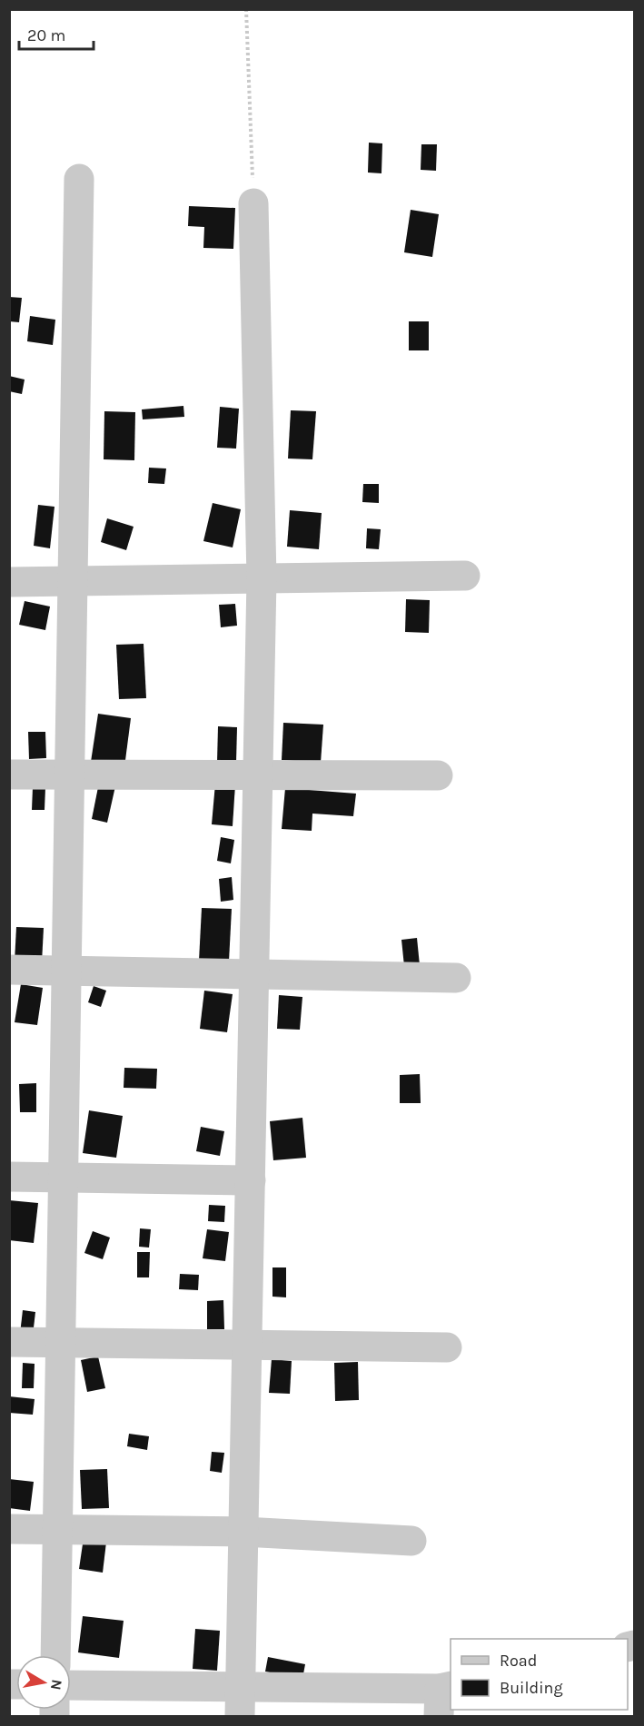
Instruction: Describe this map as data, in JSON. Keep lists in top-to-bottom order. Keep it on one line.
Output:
{"legend":["Road","Building"],"scale_bar":"20 m","north":"right"}
